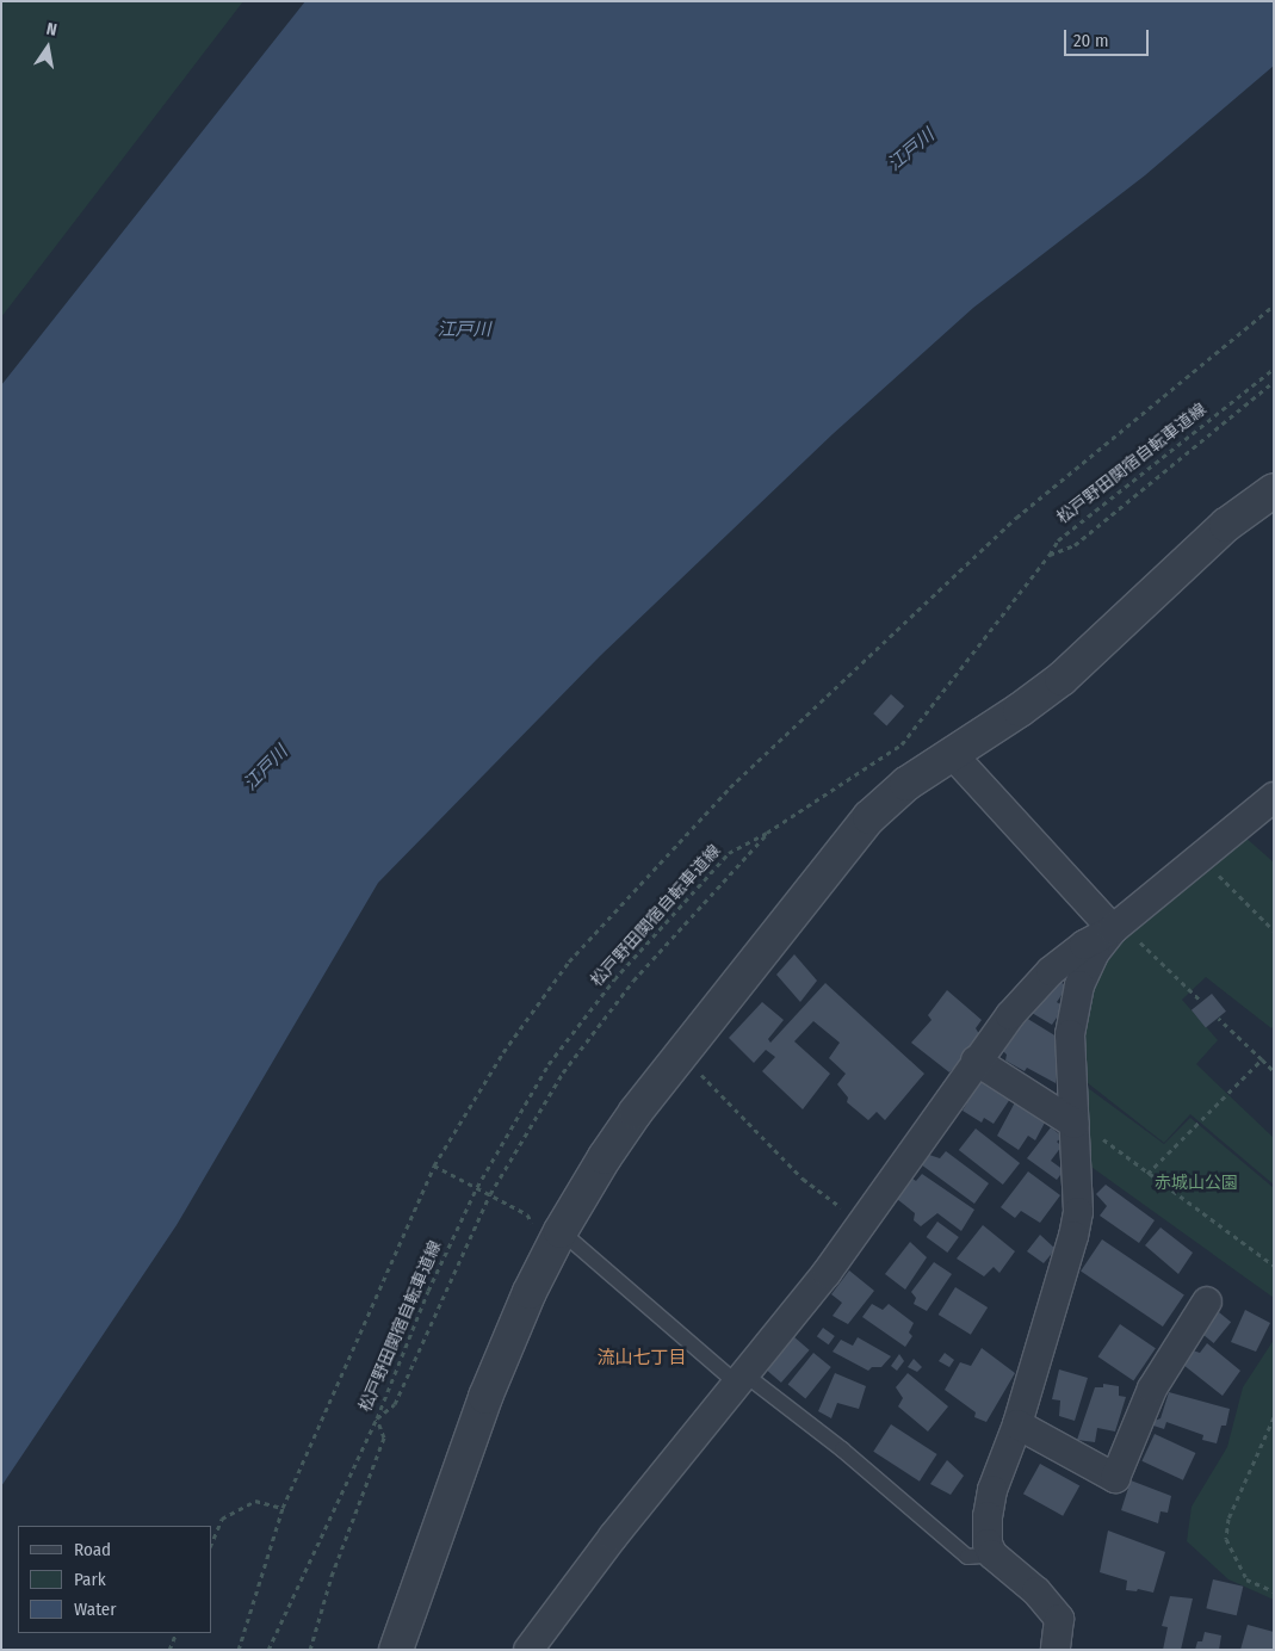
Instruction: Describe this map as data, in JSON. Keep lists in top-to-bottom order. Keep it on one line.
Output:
{"streets":{"path":["松戸野田関宿自転車道線"]},"districts":["流山七丁目"],"water":["江戸川"],"parks":["赤城山公園"],"legend":["Road","Park","Water"],"scale_bar":"20 m","north":"top"}
